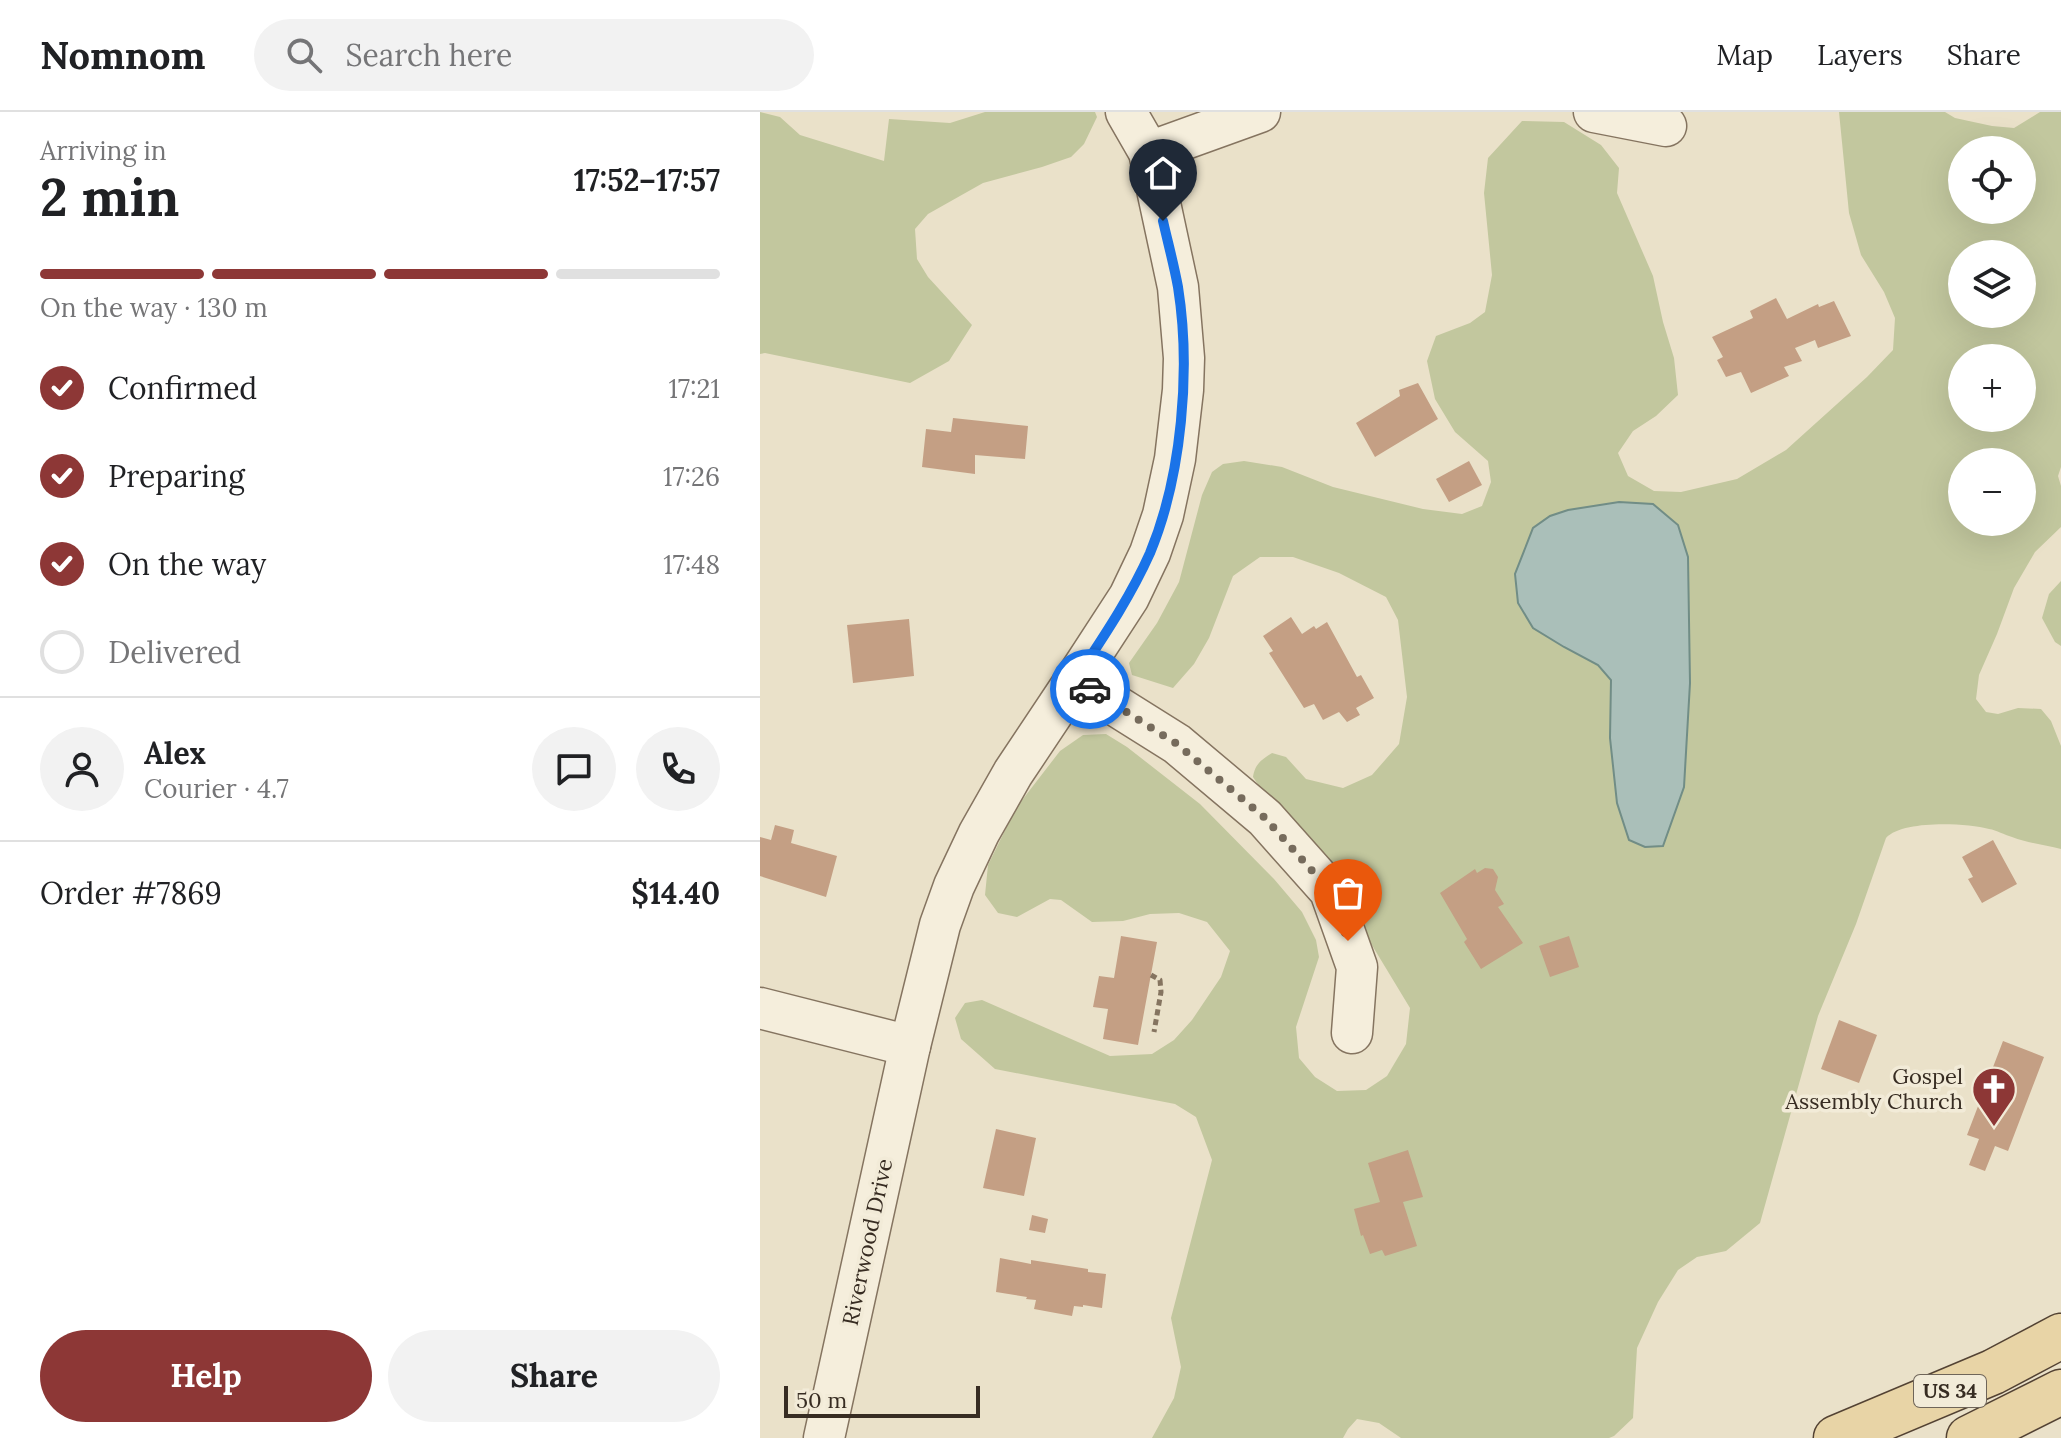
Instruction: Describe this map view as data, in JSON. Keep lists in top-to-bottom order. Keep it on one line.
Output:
{"streets":{"main road":["US 34"],"street":["Riverwood Drive"]},"places":{"church":["Gospel Assembly Church"]},"scale_bar":"50 m","page":{"header":"Nomnom","search":"Search here","nav":["Map","Layers","Share"],"heading":["2 min","Arriving in","17:52–17:57"],"panel":["Alex","Courier · 4.7","Order #7869","$14.40"],"map_buttons":["+","−"],"bar":"On the way · 130 m","list":[["Confirmed","17:21"],["Preparing","17:26"],["On the way","17:48"],"Delivered"],"buttons":["Help","Share"],"scale":"50 m"}}
